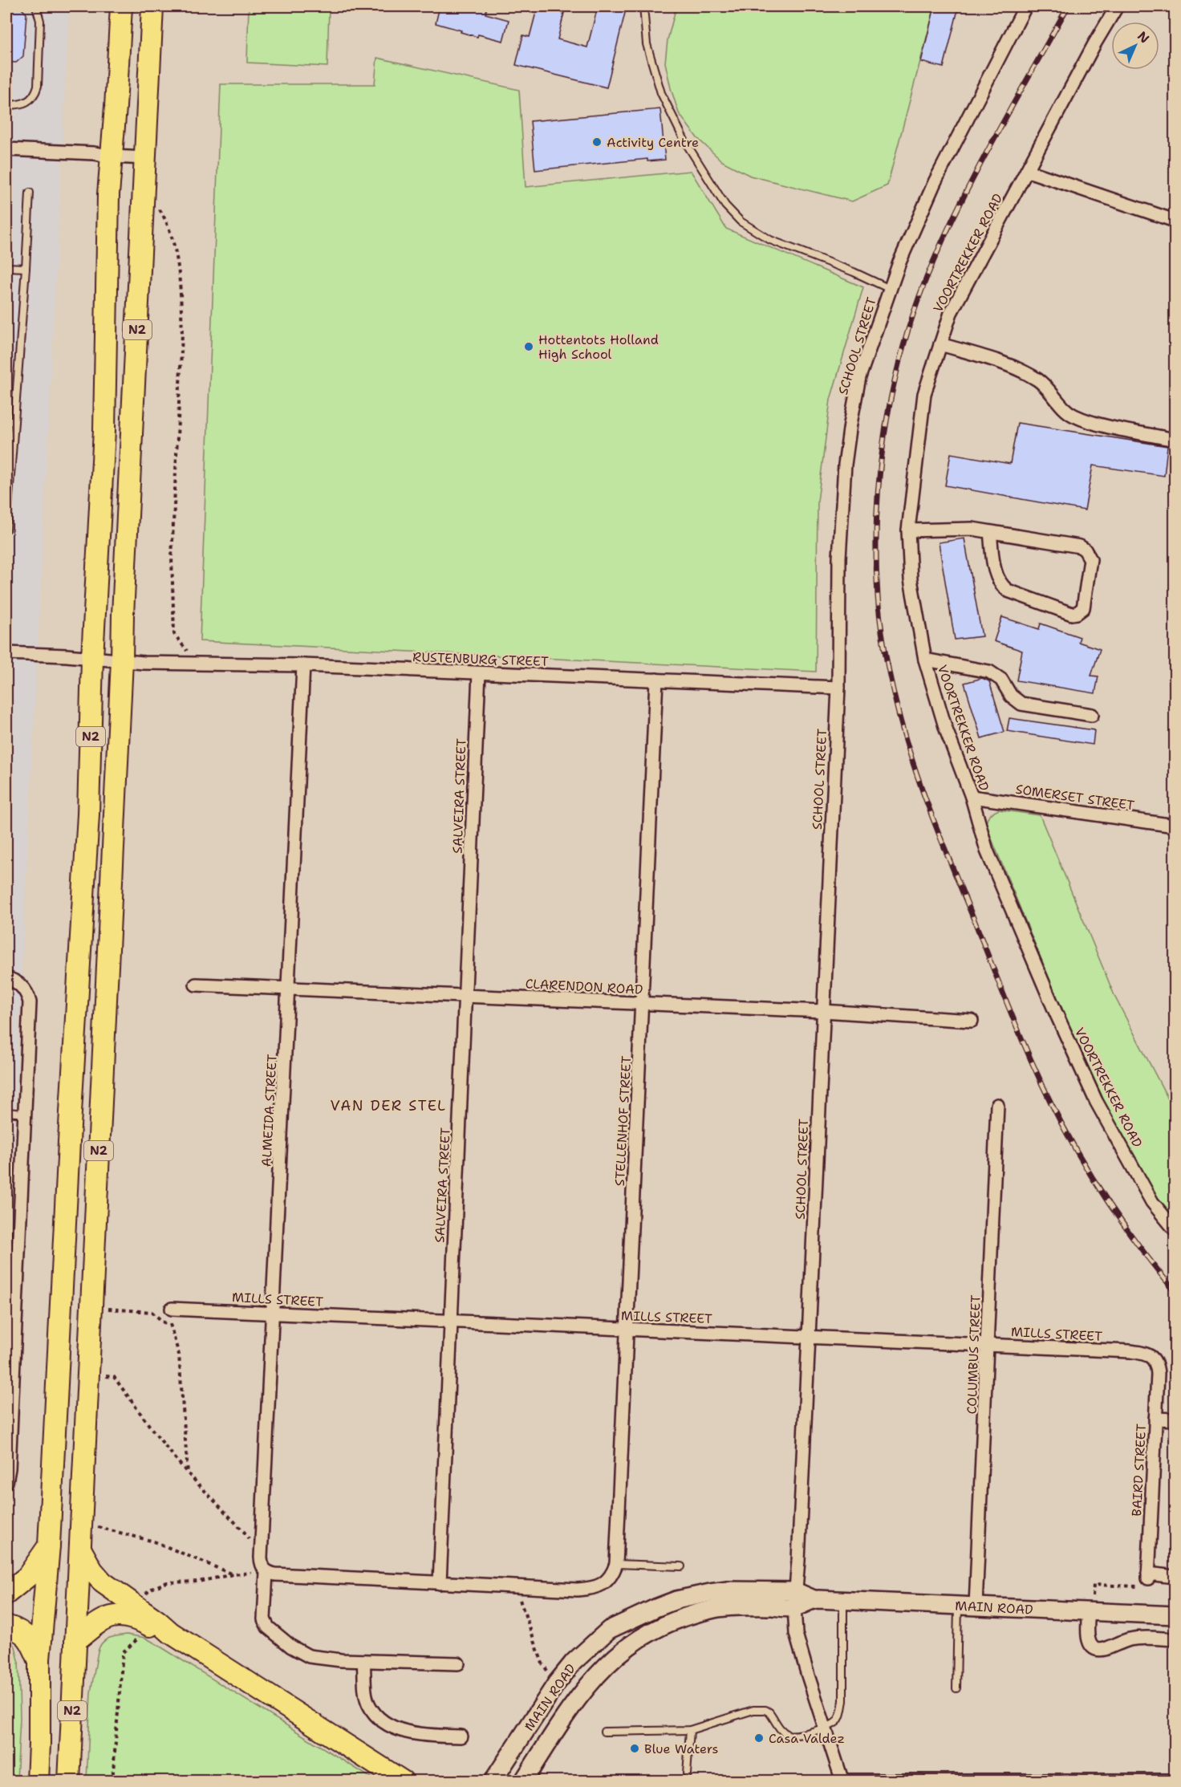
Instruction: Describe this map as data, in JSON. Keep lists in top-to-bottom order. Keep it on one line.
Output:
{"streets":{"highway":["N2"],"main road":["MAIN ROAD"],"street":["VOORTREKKER ROAD","SCHOOL STREET","RUSTENBURG STREET","SALVEIRA STREET","SOMERSET STREET","CLARENDON ROAD","ALMEIDA STREET","STELLENHOF STREET","MILLS STREET","COLUMBUS STREET","BAIRD STREET"]},"crossings":[["VOORTREKKER ROAD","SOMERSET STREET"],["N2","RUSTENBURG STREET"],["SCHOOL STREET","RUSTENBURG STREET"],["SCHOOL STREET","CLARENDON ROAD"],["SCHOOL STREET","MILLS STREET"],["SCHOOL STREET","MAIN ROAD"],["RUSTENBURG STREET","SALVEIRA STREET"],["RUSTENBURG STREET","ALMEIDA STREET"],["RUSTENBURG STREET","STELLENHOF STREET"],["SALVEIRA STREET","CLARENDON ROAD"],["SALVEIRA STREET","MILLS STREET"],["CLARENDON ROAD","ALMEIDA STREET"],["CLARENDON ROAD","STELLENHOF STREET"],["ALMEIDA STREET","MILLS STREET"],["STELLENHOF STREET","MILLS STREET"],["MILLS STREET","COLUMBUS STREET"],["MILLS STREET","BAIRD STREET"],["COLUMBUS STREET","MAIN ROAD"]],"districts":["VAN DER STEL"],"places":["Activity Centre","Hottentots Holland High School","Casa Valdez","Blue Waters"],"north":"top right"}
